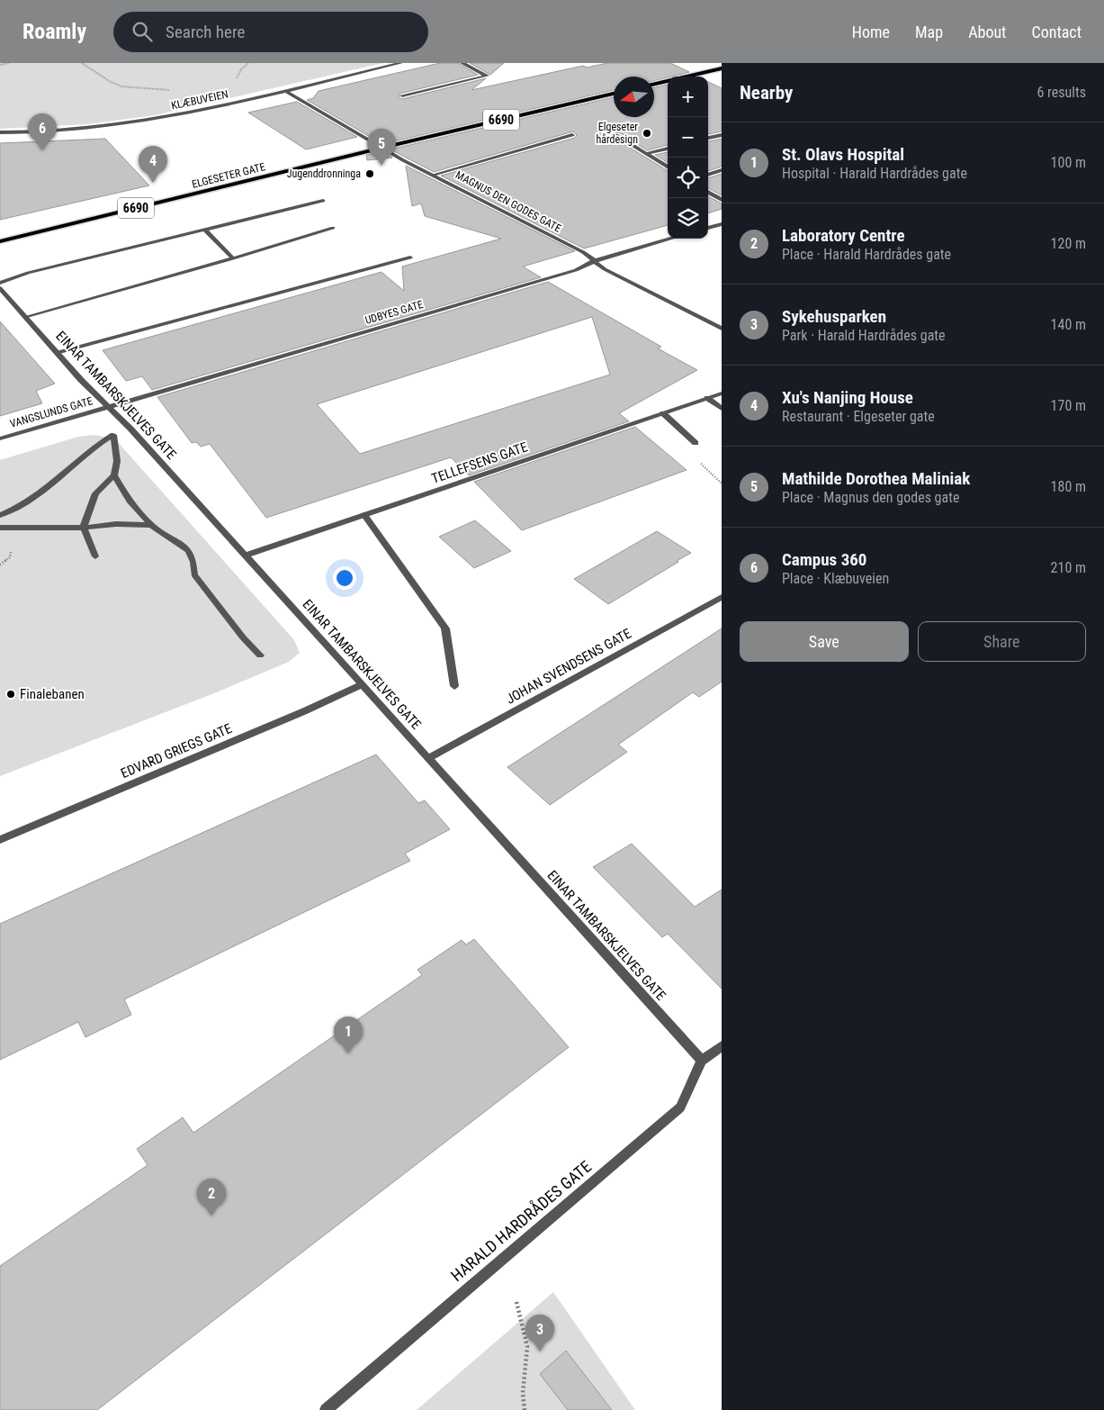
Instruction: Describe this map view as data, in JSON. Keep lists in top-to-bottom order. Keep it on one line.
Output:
{"streets":{"main road":["6690","ELGESETER GATE"],"street":["KLÆBUVEIEN","MAGNUS DEN GODES GATE","UDBYES GATE","EINAR TAMBARSKJELVES GATE","VANGSLUNDS GATE","TELLEFSENS GATE","JOHAN SVENDSENS GATE","EDVARD GRIEGS GATE","HARALD HARDRÅDES GATE"]},"crossings":[["KLÆBUVEIEN","MAGNUS DEN GODES GATE"],["ELGESETER GATE","MAGNUS DEN GODES GATE"],["MAGNUS DEN GODES GATE","UDBYES GATE"],["UDBYES GATE","EINAR TAMBARSKJELVES GATE"],["UDBYES GATE","VANGSLUNDS GATE"],["EINAR TAMBARSKJELVES GATE","VANGSLUNDS GATE"],["EINAR TAMBARSKJELVES GATE","TELLEFSENS GATE"],["EINAR TAMBARSKJELVES GATE","JOHAN SVENDSENS GATE"],["EINAR TAMBARSKJELVES GATE","EDVARD GRIEGS GATE"],["EINAR TAMBARSKJELVES GATE","HARALD HARDRÅDES GATE"]],"places":["Elgeseter hårdesign","Jugenddronninga","Finalebanen"],"north":"left","page":{"header":"Roamly","search":"Search here","nav":["Home","Map","About","Contact"],"heading":["Nearby","6 results"],"map_buttons":["+","−"],"pins":["6","5","4","1","2","3"],"list":[{"mark":"1","name":"St. Olavs Hospital","note":"Hospital · Harald Hardrådes gate","value":"100 m"},{"mark":"2","name":"Laboratory Centre","note":"Place · Harald Hardrådes gate","value":"120 m"},{"mark":"3","name":"Sykehusparken","note":"Park · Harald Hardrådes gate","value":"140 m"},{"mark":"4","name":"Xu's Nanjing House","note":"Restaurant · Elgeseter gate","value":"170 m"},{"mark":"5","name":"Mathilde Dorothea Maliniak","note":"Place · Magnus den godes gate","value":"180 m"},{"mark":"6","name":"Campus 360","note":"Place · Klæbuveien","value":"210 m"}],"buttons":["Save","Share"]}}
